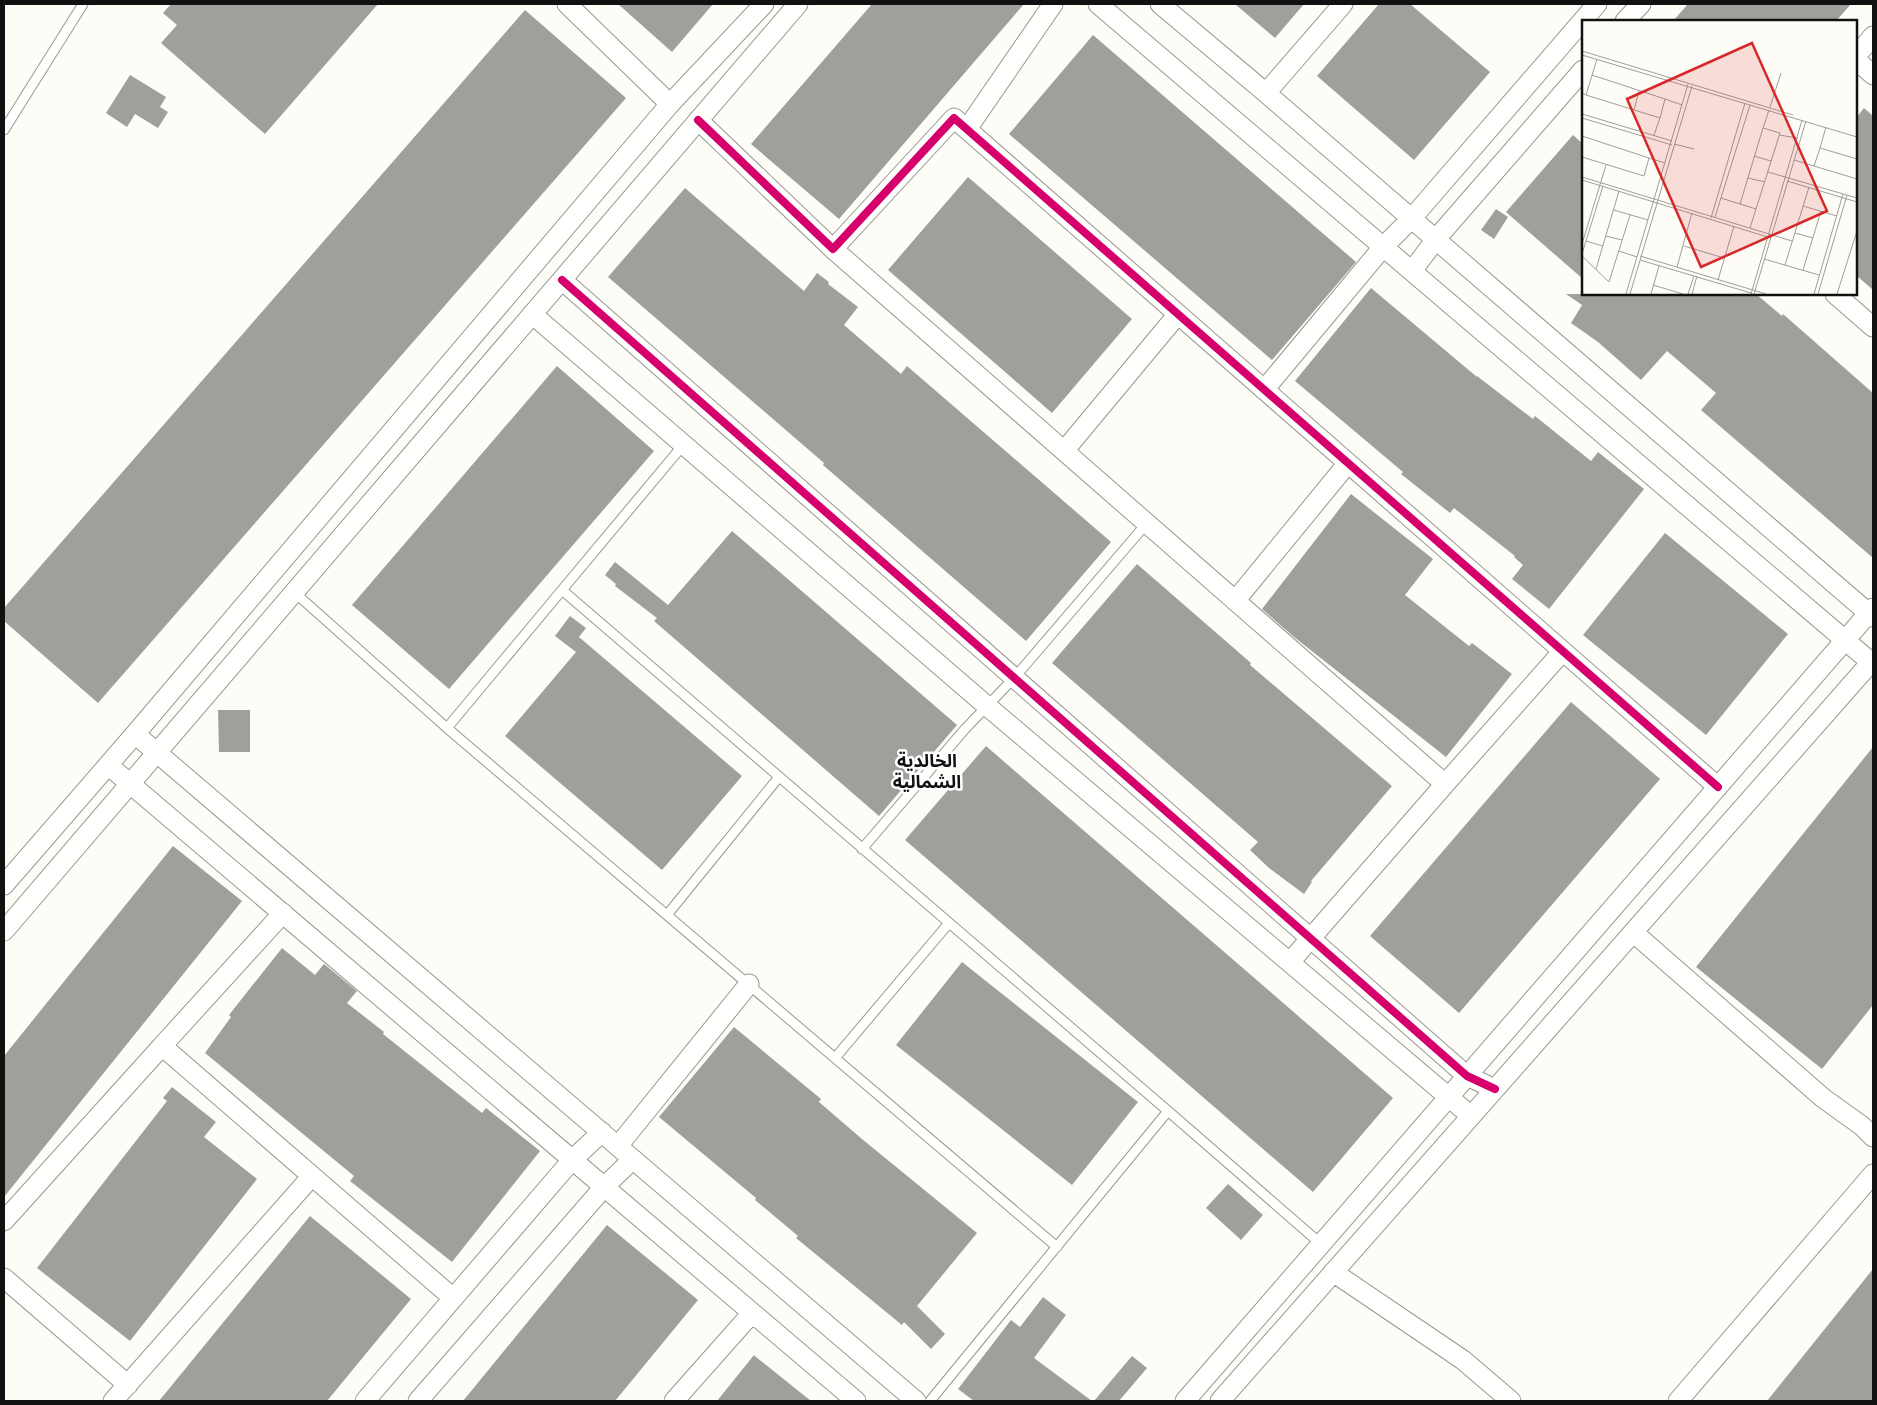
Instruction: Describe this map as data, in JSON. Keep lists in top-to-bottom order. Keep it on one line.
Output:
{"districts":["الخالدية الشمالية"]}
